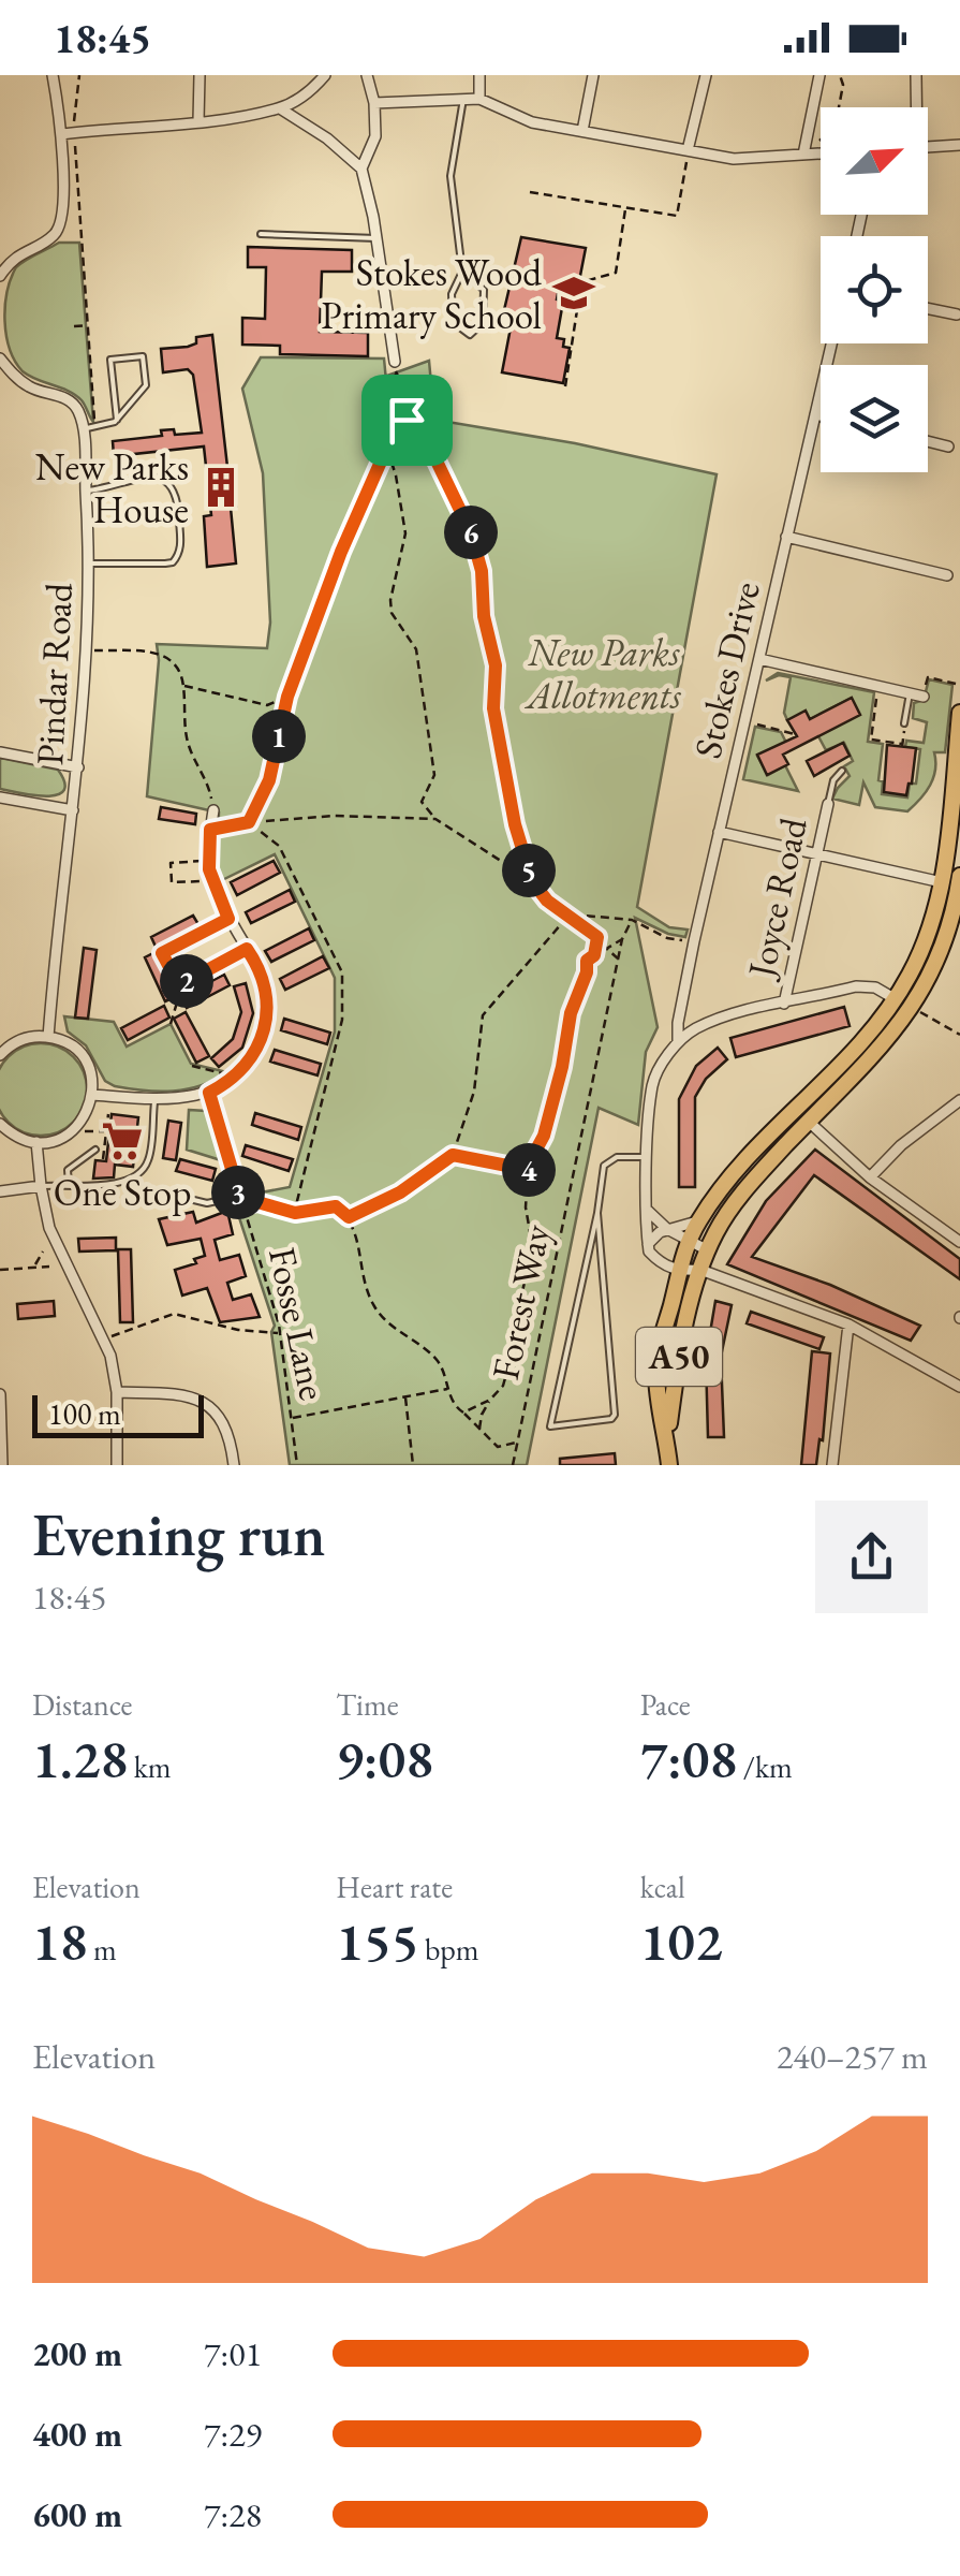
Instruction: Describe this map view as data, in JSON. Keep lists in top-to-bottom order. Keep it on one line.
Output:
{"streets":{"main road":["A50"],"street":["Stokes Drive","Pindar Road","Joyce Road"],"path":["Forest Way","Fosse Lane"]},"parks":["New Parks Allotments"],"places":{"school or university":["Stokes Wood Primary School"],"building":["New Parks House"],"supermarket":["One Stop"]},"scale_bar":"100 m","north":"top right","page":{"status":"18:45","pins":["6","1","5","2","4","3"],"scale":"100 m","heading":["Evening run","18:45"],"stats":[["Distance","1.28 km"],["Time","9:08"],["Pace","7:08 /km"],["Elevation","18 m"],["Heart rate","155 bpm"],["kcal","102"]],"chart":["Elevation","240–257 m"],"list":[{"name":"200 m","note":"7:01"},{"name":"400 m","note":"7:29"},{"name":"600 m","note":"7:28"}]}}
